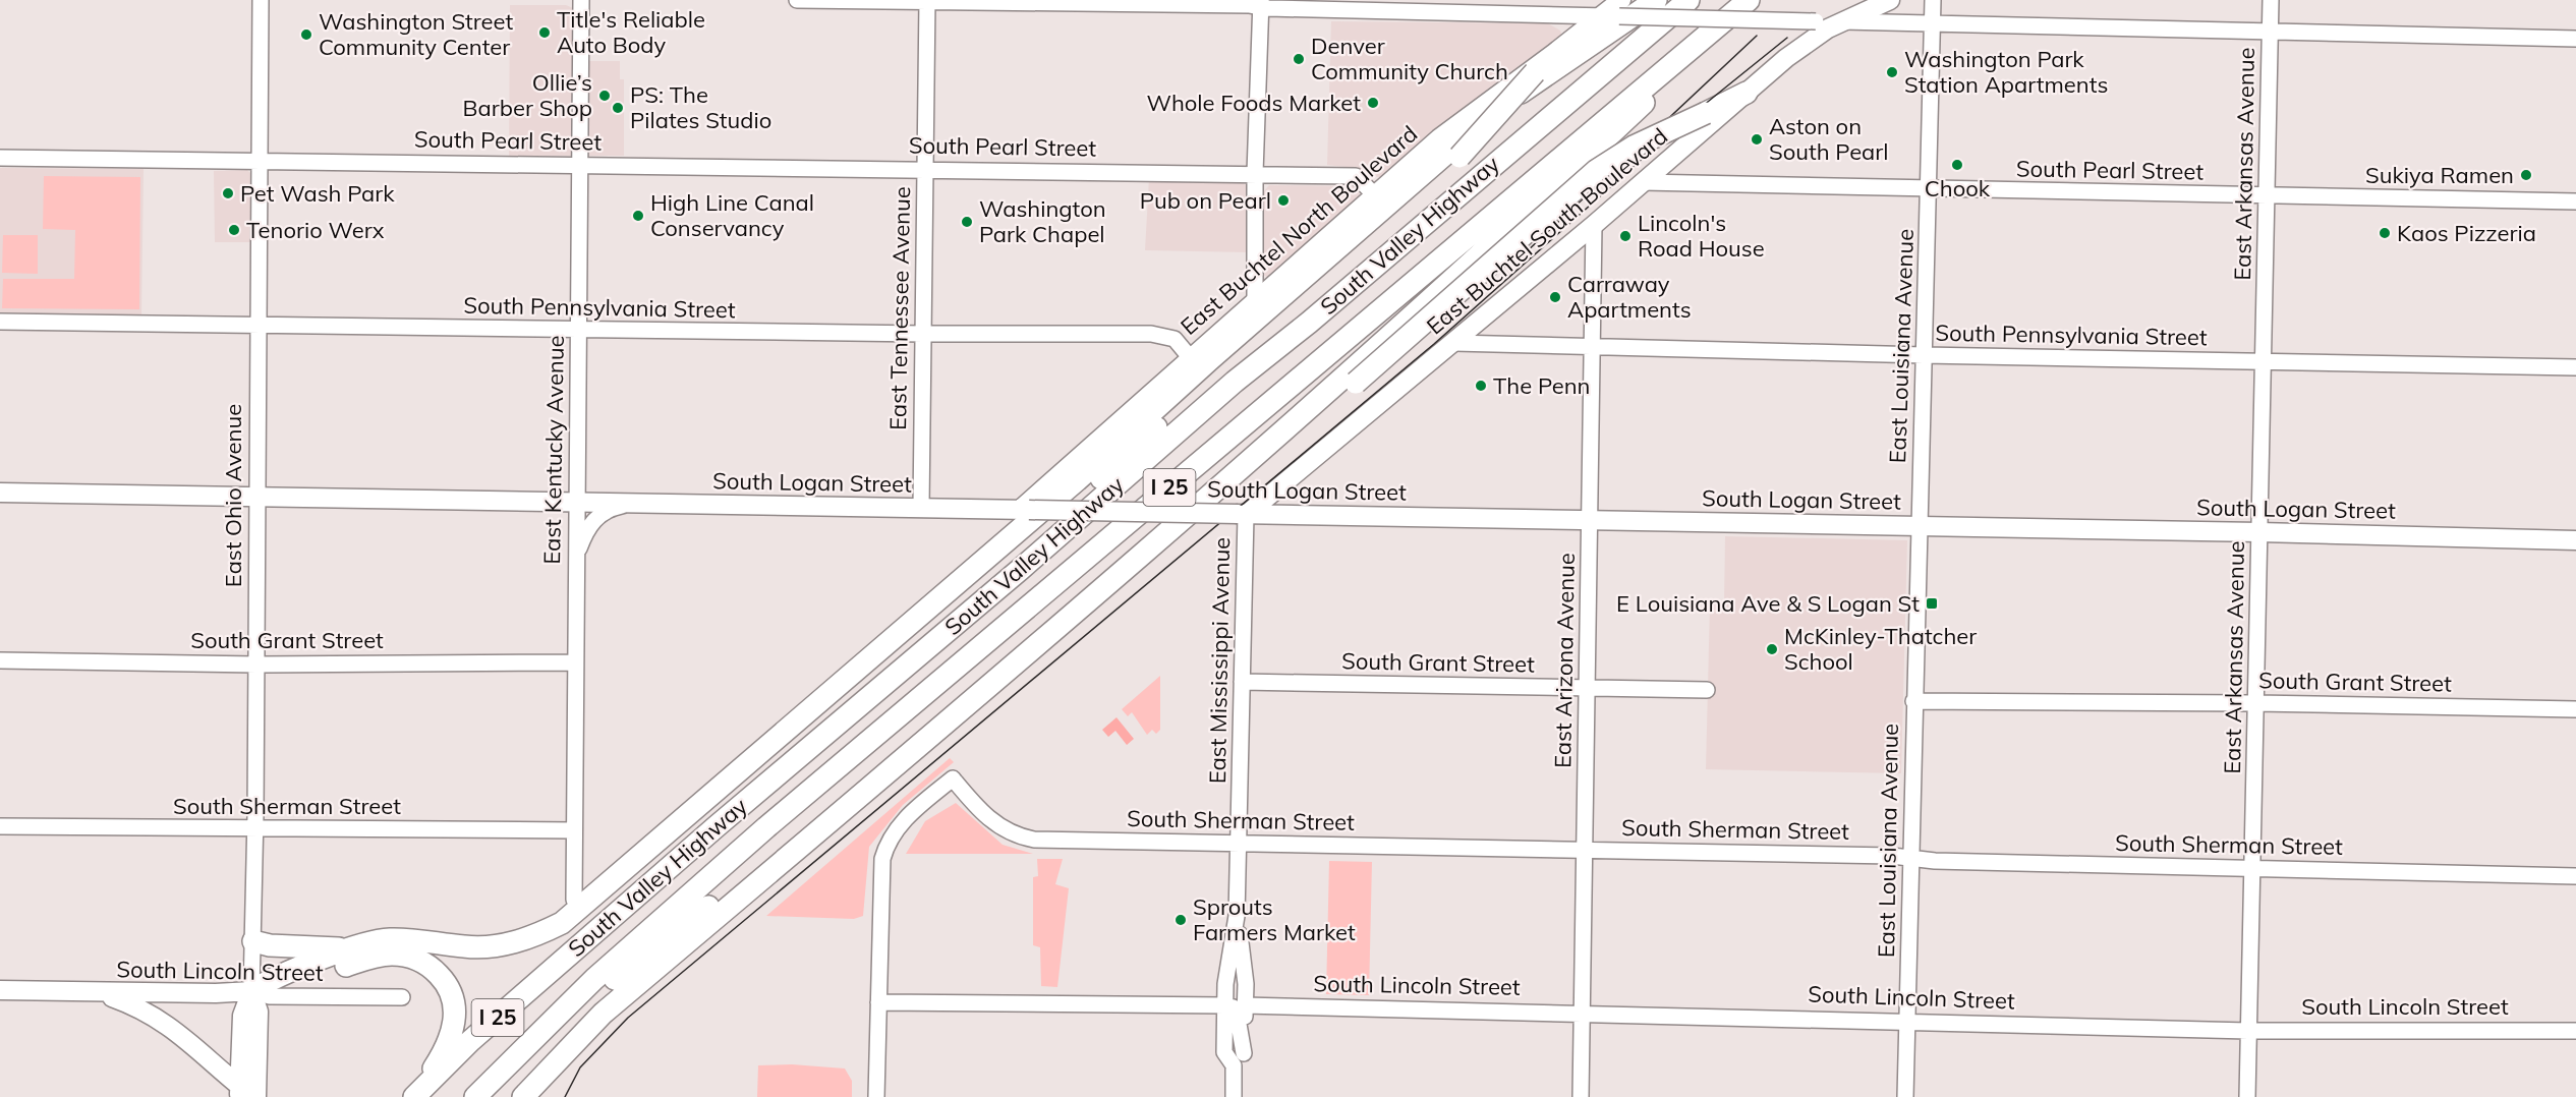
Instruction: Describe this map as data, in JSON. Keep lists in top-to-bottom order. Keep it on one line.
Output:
{"streets":{"highway":["South Valley Highway","I 25"],"main road":["East Buchtel North Boulevard","East Buchtel South Boulevard","South Logan Street","East Ohio Avenue","South Lincoln Street"],"street":["South Pearl Street","East Arkansas Avenue","South Pennsylvania Street","East Tennessee Avenue","East Louisiana Avenue","East Kentucky Avenue","South Grant Street","East Mississippi Avenue","East Arizona Avenue","South Sherman Street"]},"crossings":[["South Pearl Street","East Arkansas Avenue"],["South Pearl Street","East Buchtel North Boulevard"],["South Pearl Street","East Buchtel South Boulevard"],["South Pearl Street","East Tennessee Avenue"],["South Pearl Street","East Louisiana Avenue"],["South Pearl Street","East Kentucky Avenue"],["South Pearl Street","East Ohio Avenue"],["East Arkansas Avenue","South Pennsylvania Street"],["East Arkansas Avenue","South Logan Street"],["East Arkansas Avenue","South Grant Street"],["East Arkansas Avenue","South Sherman Street"],["East Arkansas Avenue","South Lincoln Street"],["East Buchtel North Boulevard","South Pennsylvania Street"],["East Buchtel North Boulevard","South Logan Street"],["East Buchtel South Boulevard","South Pennsylvania Street"],["East Buchtel South Boulevard","South Logan Street"],["East Buchtel South Boulevard","East Mississippi Avenue"],["East Buchtel South Boulevard","East Arizona Avenue"],["South Pennsylvania Street","East Tennessee Avenue"],["South Pennsylvania Street","East Louisiana Avenue"],["South Pennsylvania Street","East Kentucky Avenue"],["South Pennsylvania Street","East Ohio Avenue"],["South Pennsylvania Street","East Arizona Avenue"],["East Tennessee Avenue","South Logan Street"],["East Louisiana Avenue","South Logan Street"],["East Louisiana Avenue","South Grant Street"],["East Louisiana Avenue","South Sherman Street"],["East Louisiana Avenue","South Lincoln Street"],["East Kentucky Avenue","South Logan Street"],["East Kentucky Avenue","South Grant Street"],["East Kentucky Avenue","South Sherman Street"],["South Logan Street","East Ohio Avenue"],["South Logan Street","East Mississippi Avenue"],["South Logan Street","East Arizona Avenue"],["East Ohio Avenue","South Grant Street"],["East Ohio Avenue","South Sherman Street"],["East Ohio Avenue","South Lincoln Street"],["South Grant Street","East Mississippi Avenue"],["South Grant Street","East Arizona Avenue"],["East Mississippi Avenue","South Sherman Street"],["East Mississippi Avenue","South Lincoln Street"],["East Arizona Avenue","South Sherman Street"],["East Arizona Avenue","South Lincoln Street"]],"places":{"other":["Title's Reliable Auto Body","Washington Street Community Center","Denver Community Church","Washington Park Station Apartments","Ollie’s Barber Shop","Whole Foods Market","PS: The Pilates Studio","Aston on South Pearl","Chook","Sukiya Ramen","Pet Wash Park","Pub on Pearl","High Line Canal Conservancy","Washington Park Chapel","Tenorio Werx","Kaos Pizzeria","Lincoln's Road House","Carraway Apartments","The Penn","McKinley-Thatcher School","Sprouts Farmers Market"],"transit":["E Louisiana Ave & S Logan St"]}}
